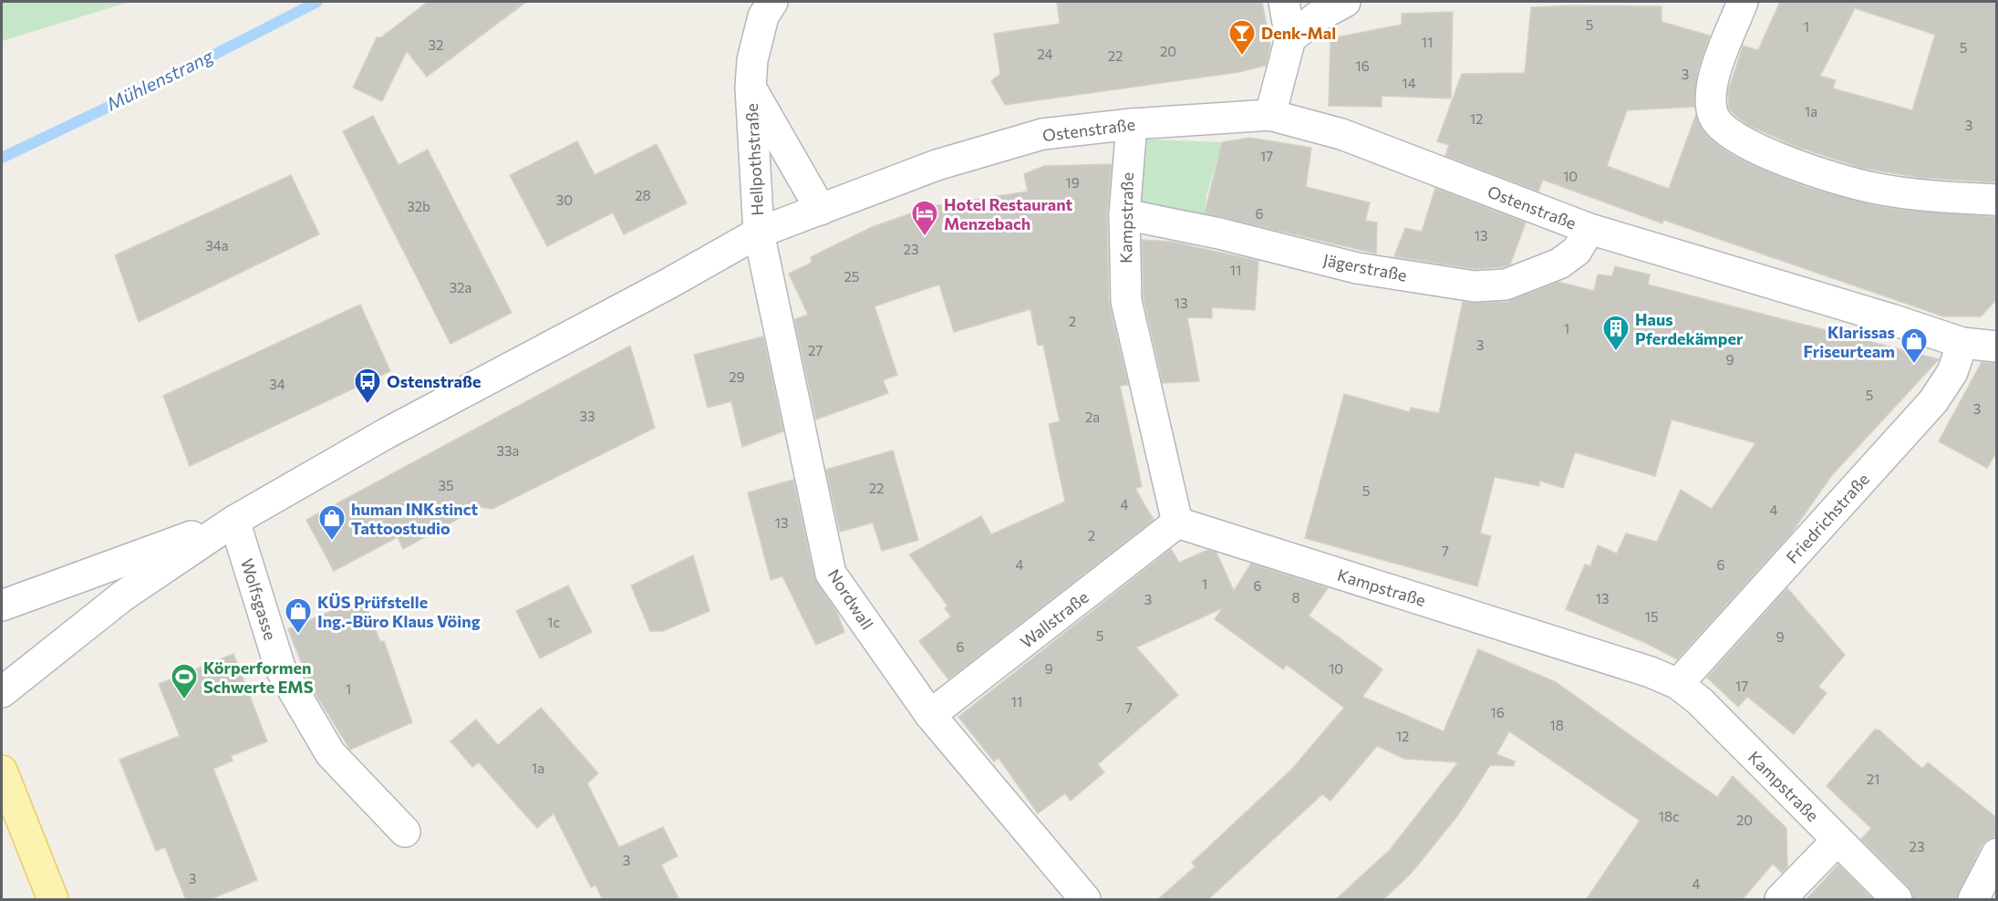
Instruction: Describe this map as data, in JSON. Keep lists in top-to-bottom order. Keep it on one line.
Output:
{"streets":{"street":["Ostenstraße","Hellpothstraße","Kampstraße","Jägerstraße","Friedrichstraße","Wolfsgasse","Nordwall","Wallstraße"]},"crossings":[["Ostenstraße","Hellpothstraße"],["Ostenstraße","Kampstraße"],["Ostenstraße","Jägerstraße"],["Ostenstraße","Friedrichstraße"],["Ostenstraße","Wolfsgasse"],["Ostenstraße","Nordwall"],["Hellpothstraße","Nordwall"],["Kampstraße","Jägerstraße"],["Kampstraße","Friedrichstraße"],["Kampstraße","Wallstraße"],["Nordwall","Wallstraße"]],"water":["Mühlenstrang"],"places":{"bar":["Denk-Mal"],"hotel":["Hotel Restaurant Menzebach"],"building":["Haus Pferdekämper"],"shop":["Klarissas Friseurteam","human INKstinct Tattoostudio","KÜS Prüfstelle Ing.-Büro Klaus Vöing"],"bus stop":["Ostenstraße"],"sports":["Körperformen Schwerte EMS"]},"house_numbers":["5","1","11","32","5","20","24","22","16","3","14","1a","12","3","17","10","19","28","30","32b","6","13","34a","23","11","25","32a","13","2","1","3","27","9","29","34","5","3","33","2a","33a","35","22","5","4","4","13","2","7","4","6","1","6","8","13","3","15","1c","5","9","6","9","10","17","1","11","7","16","18","12","1a","21","18c","20","23","3","3","4"]}
